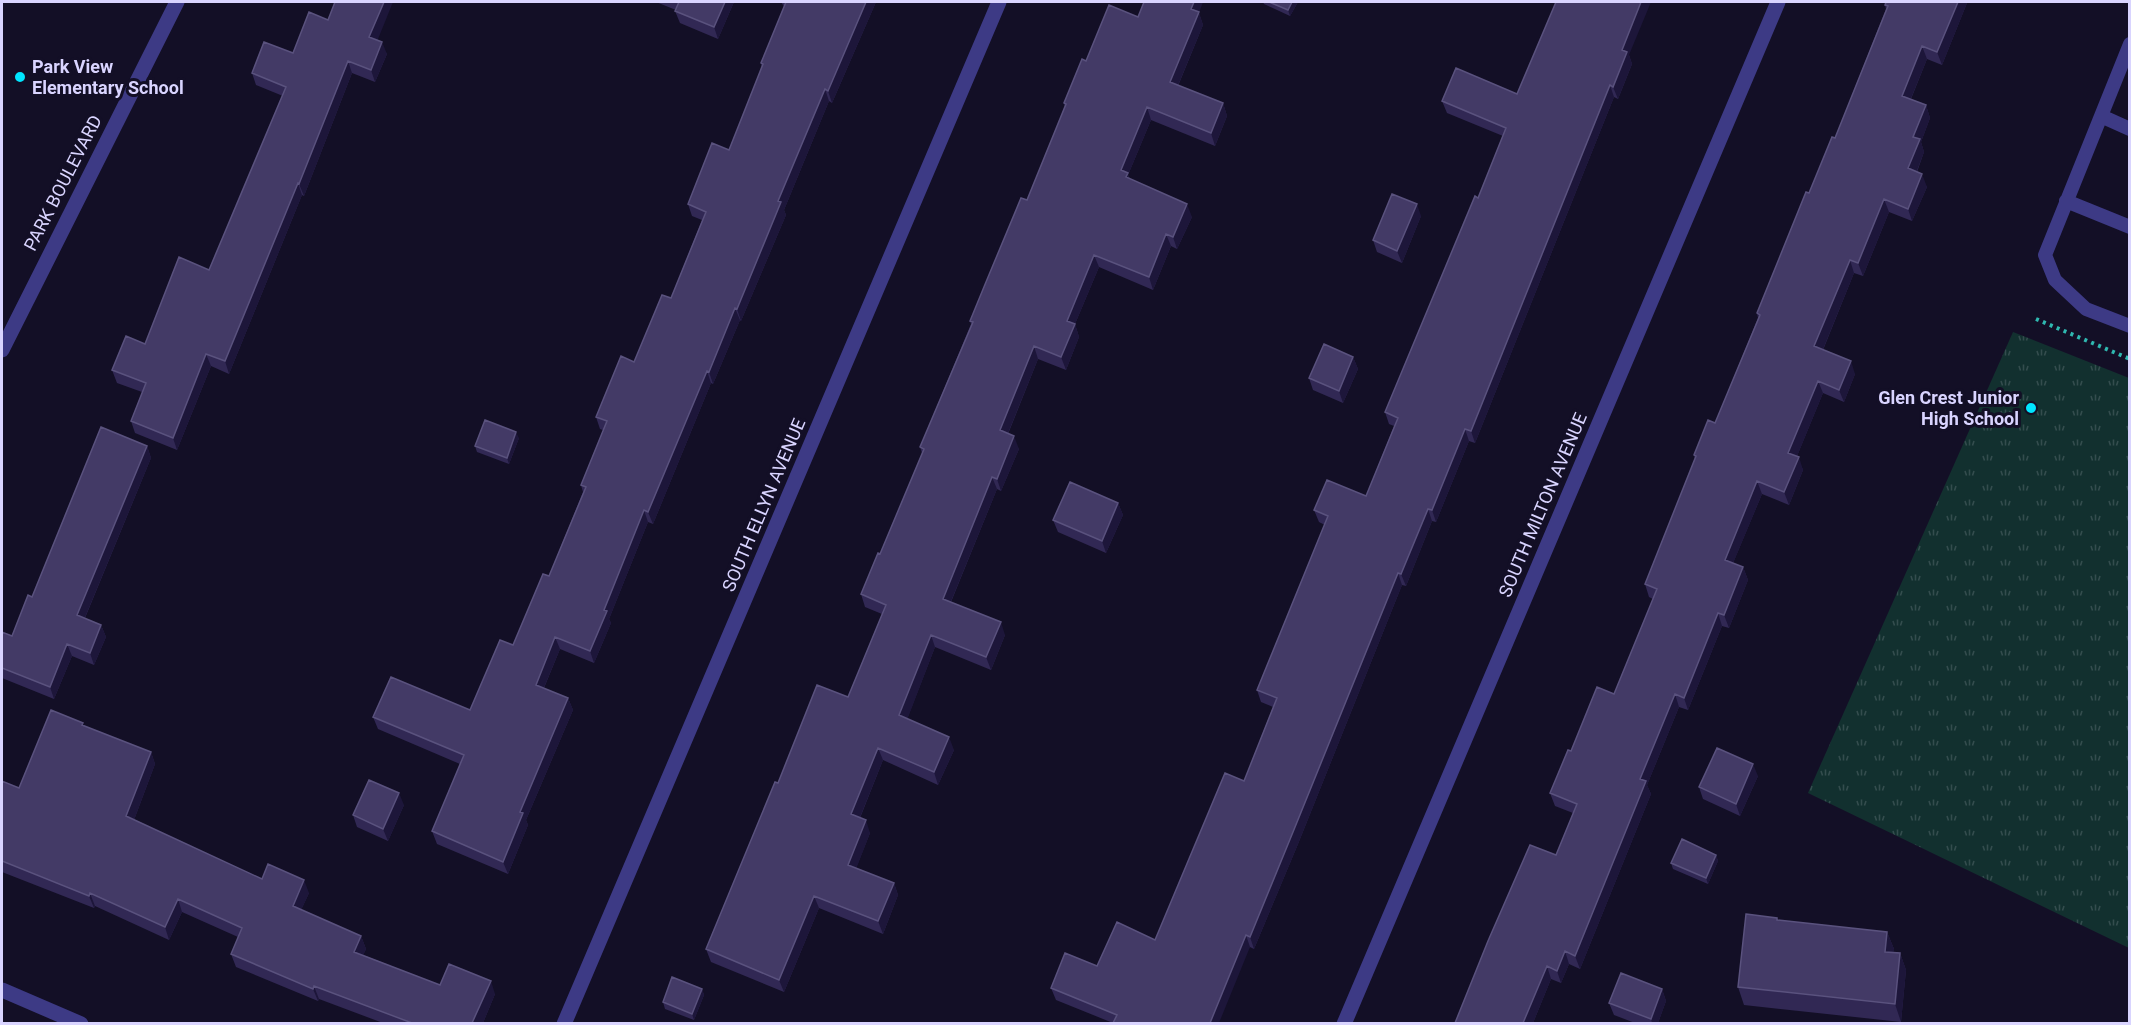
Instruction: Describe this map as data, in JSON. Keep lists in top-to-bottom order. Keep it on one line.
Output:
{"streets":{"street":["PARK BOULEVARD","SOUTH ELLYN AVENUE","SOUTH MILTON AVENUE"]},"places":["Park View Elementary School","Glen Crest Junior High School"]}
